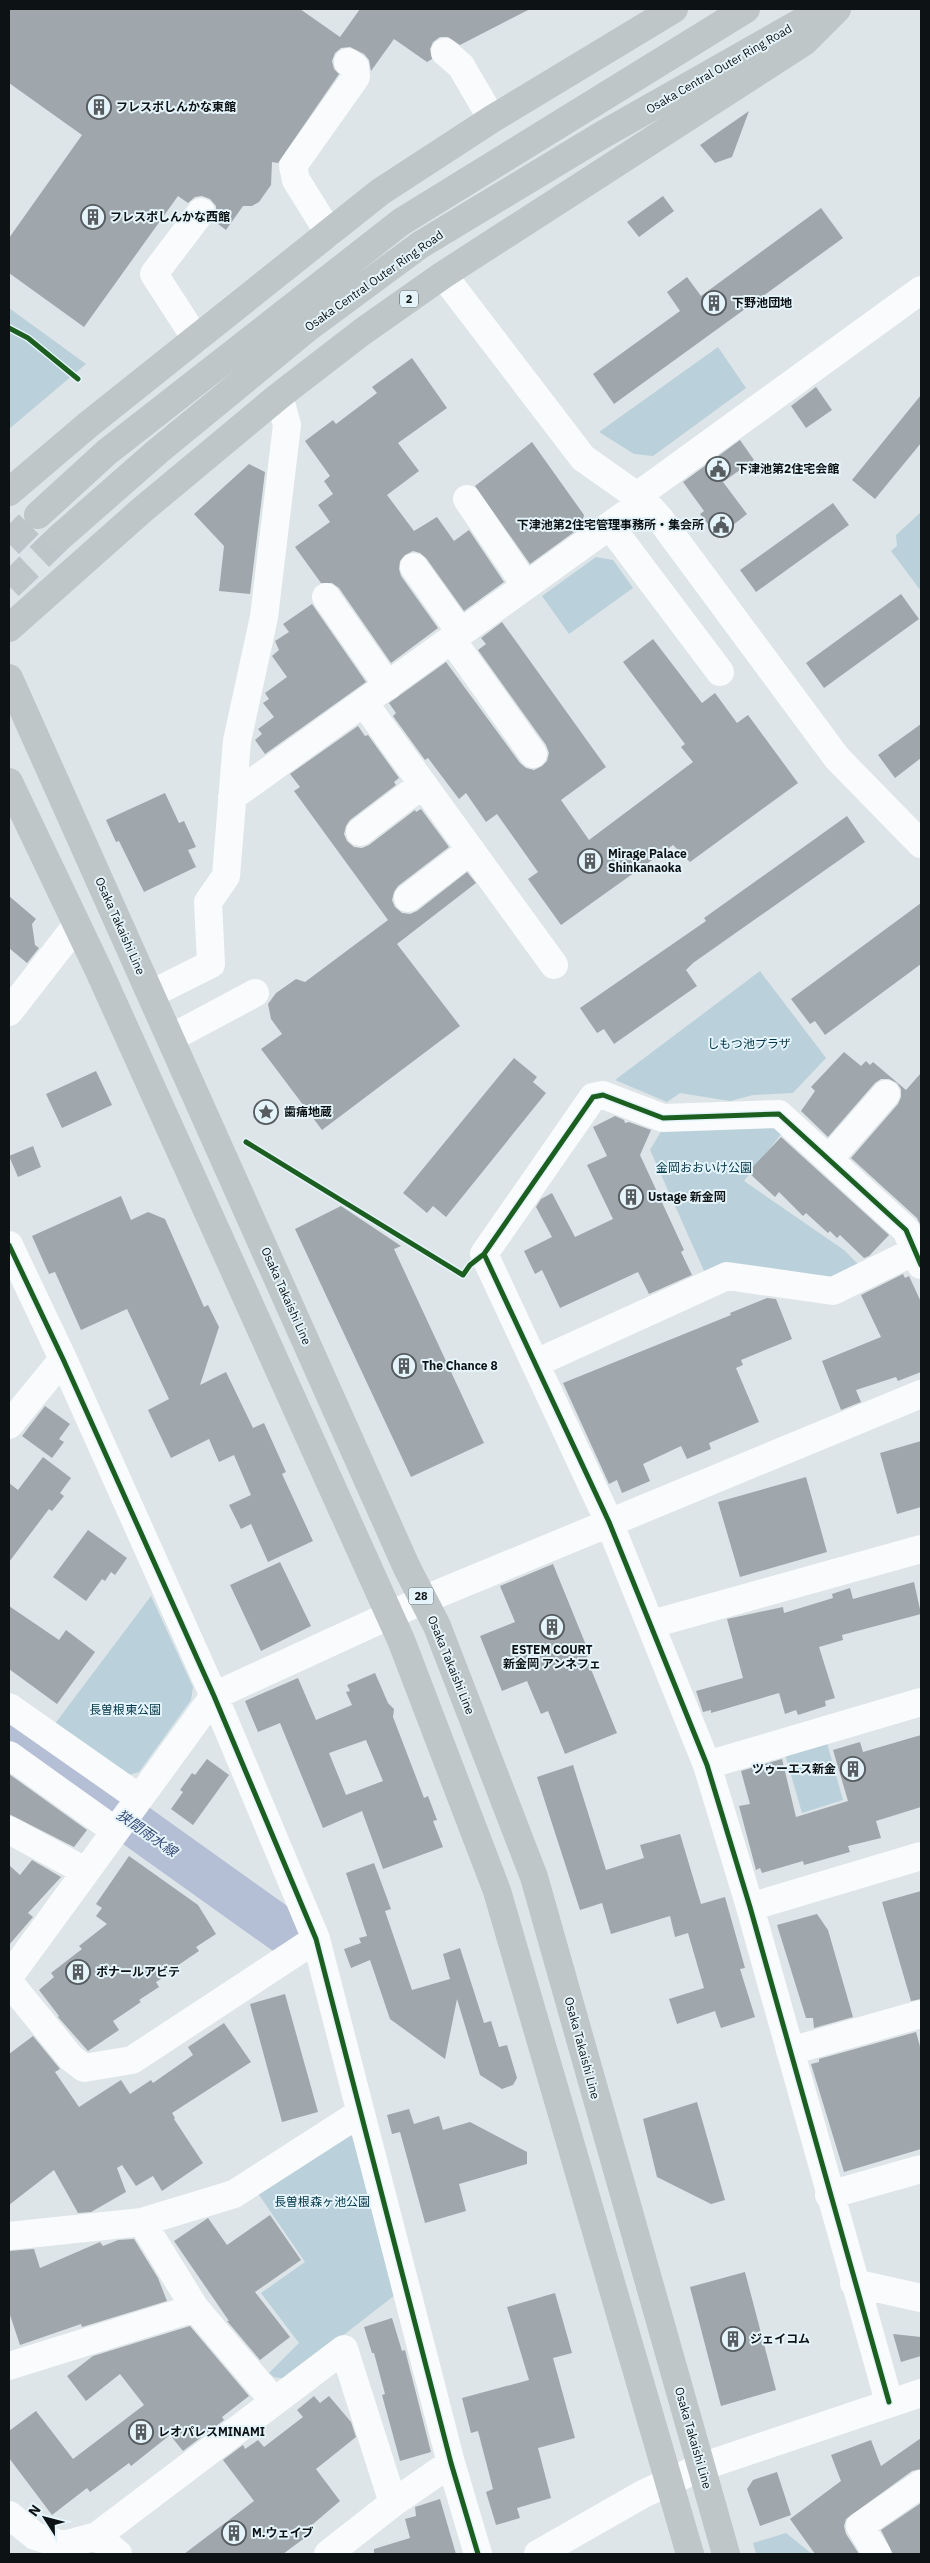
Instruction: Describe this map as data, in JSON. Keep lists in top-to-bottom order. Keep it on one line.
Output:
{"streets":{"main road":["Osaka Central Outer Ring Road","2","Osaka Takaishi Line","28"]},"water":["狭間雨水線"],"parks":["しもつ池プラザ","金岡おおいけ公園","長曽根東公園","長曽根森ヶ池公園"],"places":{"building":["フレスポしんかな東館","フレスポしんかな西館","下野池団地","Mirage Palace Shinkanaoka","Ustage 新金岡","The Chance 8","ESTEM COURT 新金岡 アンネフェ","ツゥーエス新金","ボナールアビテ","ジェイコム","レオパレスMINAMI","M.ウェイブ"],"public building":["下津池第2住宅会館","下津池第2住宅管理事務所・集会所"],"place":["歯痛地蔵"]},"north":"top left"}
